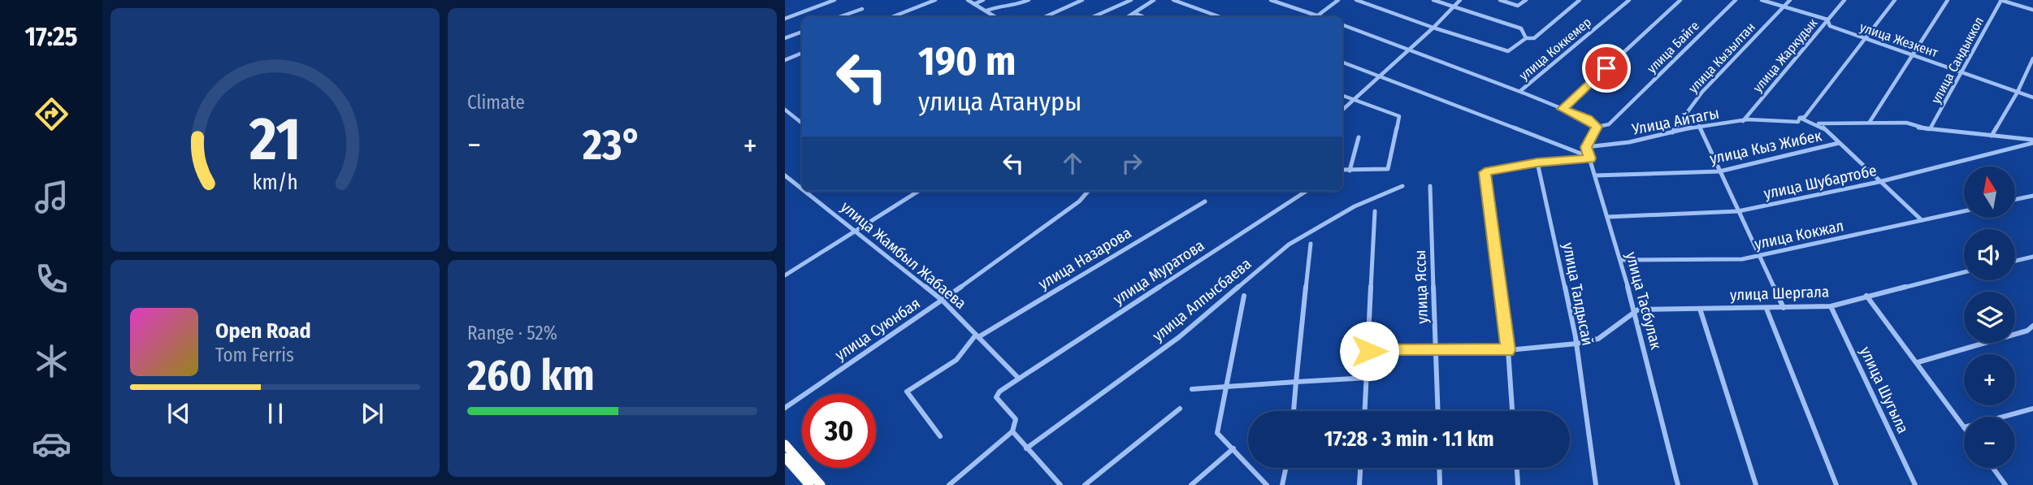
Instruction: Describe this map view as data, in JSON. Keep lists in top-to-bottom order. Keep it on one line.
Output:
{"streets":{"street":["улица Жезкент","улица Байге","улица Коккемер","улица Жаркудык","улица Кызылтан","улица Сандыккол","Улица Айтагы","улица Кыз Жибек","улица Шубартобе","улица Кокжал","улица Жамбыл Жабаева","улица Назарова","улица Муратова","улица Яссы","улица Шергала","улица Талдысай","улица Алпысбаева","улица Тасбулак","улица Суюнбая","улица Шугыла"]},"crossings":[["улица Жезкент","улица Жаркудык"],["улица Жезкент","улица Кызылтан"],["улица Жезкент","улица Сандыккол"],["улица Жаркудык","Улица Айтагы"],["улица Кызылтан","Улица Айтагы"],["улица Сандыккол","Улица Айтагы"],["Улица Айтагы","улица Кыз Жибек"],["Улица Айтагы","улица Шубартобе"],["Улица Айтагы","улица Кокжал"],["Улица Айтагы","улица Тасбулак"],["улица Кыз Жибек","улица Тасбулак"],["улица Шубартобе","улица Тасбулак"],["улица Кокжал","улица Тасбулак"],["улица Жамбыл Жабаева","улица Назарова"],["улица Жамбыл Жабаева","улица Муратова"],["улица Жамбыл Жабаева","улица Суюнбая"],["улица Шергала","улица Тасбулак"],["улица Шергала","улица Шугыла"]],"north":"top","page":{"tabs":"17:25","tile":["Climate",["Range · 52%","260 km"]],"turn":["190 m","улица Атануры"],"heat":["−","23°","+"],"map_buttons":["+","−"],"song":["Open Road","Tom Ferris"],"limit":"30","trip":"17:28 · 3 min · 1.1 km","gauge":["21","km/h"]}}
